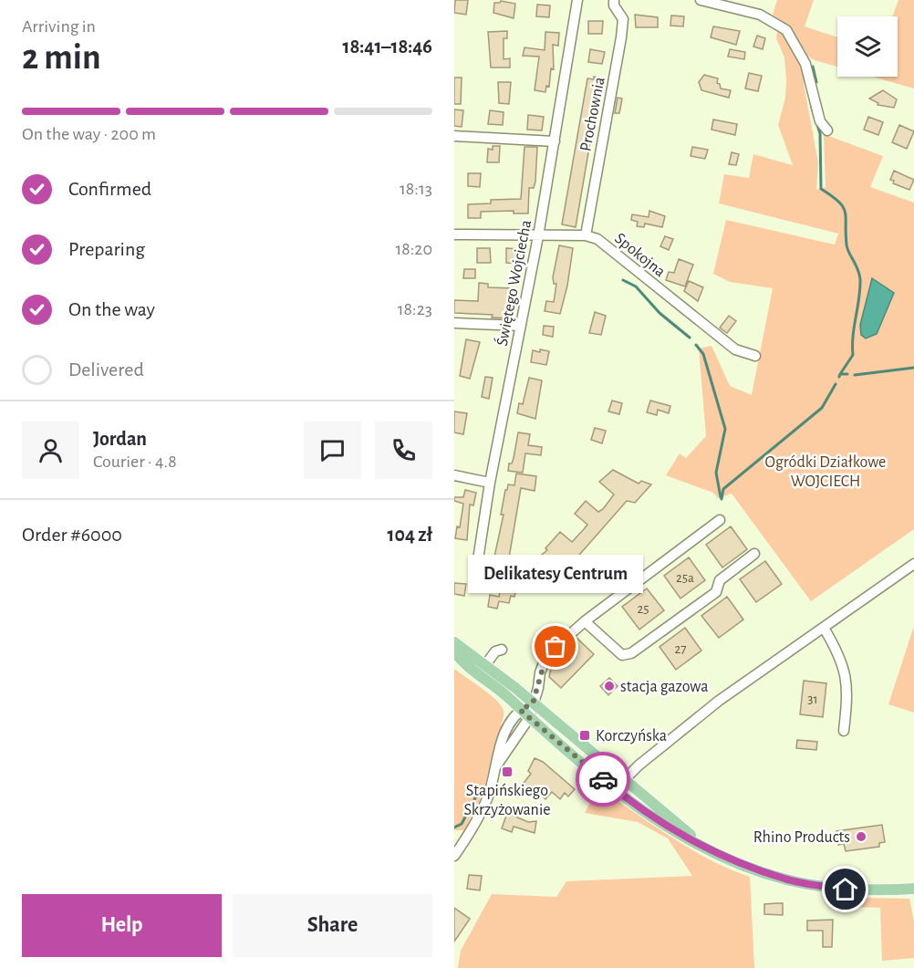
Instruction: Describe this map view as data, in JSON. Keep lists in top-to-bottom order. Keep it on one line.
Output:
{"streets":{"street":["Prochownia","Spokojna","Świętego Wojciecha"]},"crossings":[["Prochownia","Spokojna"]],"parks":["Ogródki Działkowe WOJCIECH"],"places":{"other":["Delikatesy Centrum","stacja gazowa","Rhino Products"],"transit":["Korczyńska","Stapińskiego Skrzyżowanie"]},"house_numbers":["25a","25","27","31"],"page":{"heading":["2 min","Arriving in","18:41–18:46"],"panel":["Jordan","Courier · 4.8","Order #6000","104 zł"],"bar":"On the way · 200 m","list":[["Confirmed","18:13"],["Preparing","18:20"],["On the way","18:23"],"Delivered"],"bubble":"Delikatesy Centrum","buttons":["Help","Share"]}}
